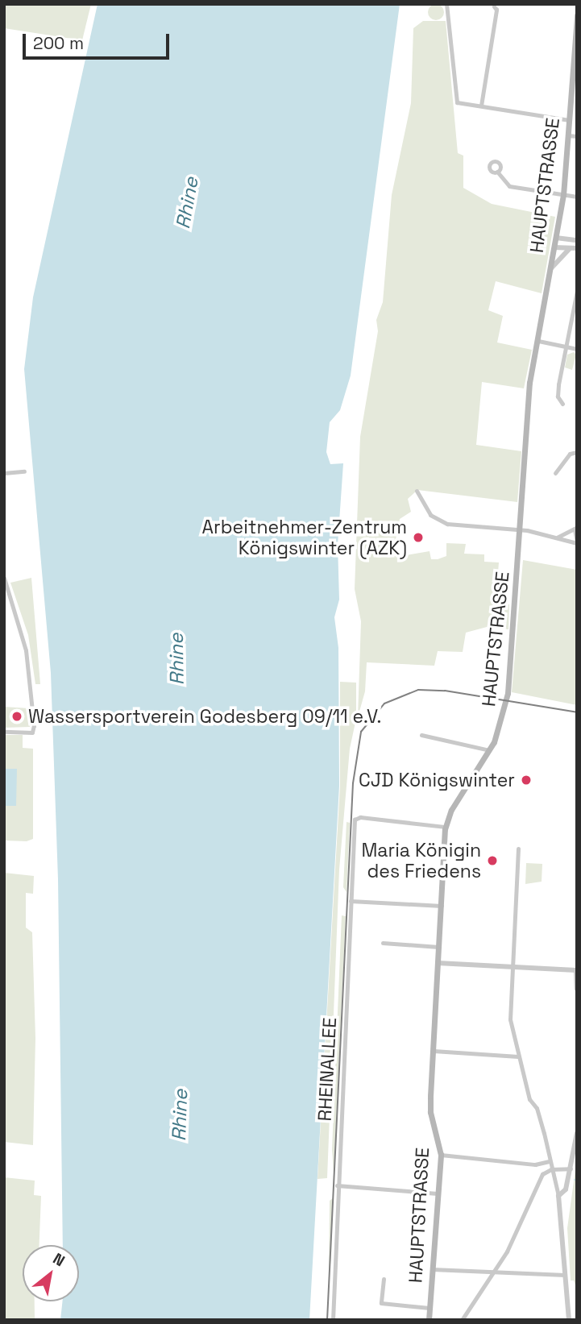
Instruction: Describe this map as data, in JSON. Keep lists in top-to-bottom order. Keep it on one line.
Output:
{"streets":{"main road":["HAUPTSTRASSE"],"street":["RHEINALLEE"]},"crossings":[["HAUPTSTRASSE","RHEINALLEE"]],"water":["Rhine"],"places":["Arbeitnehmer-Zentrum Königswinter (AZK)","Wassersportverein Godesberg 09/11 e.V.","CJD Königswinter","Maria Königin des Friedens"],"scale_bar":"200 m","north":"top right"}
